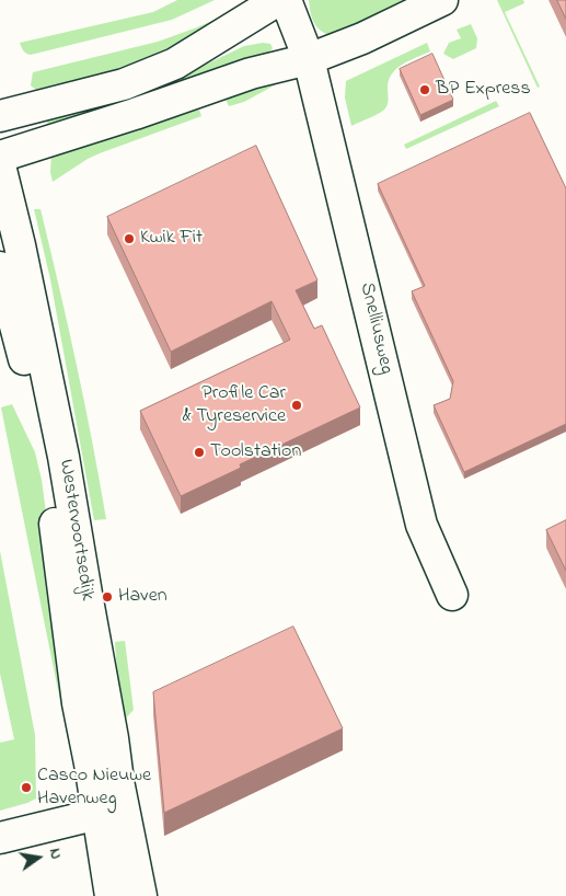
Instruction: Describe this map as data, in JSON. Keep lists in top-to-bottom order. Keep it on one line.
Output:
{"streets":{"street":["Snelliusweg","Westervoortsedijk"]},"places":["BP Express","Kwik Fit","Profile Car & Tyreservice","Toolstation","Haven","Casco Nieuwe Havenweg"],"north":"right"}
